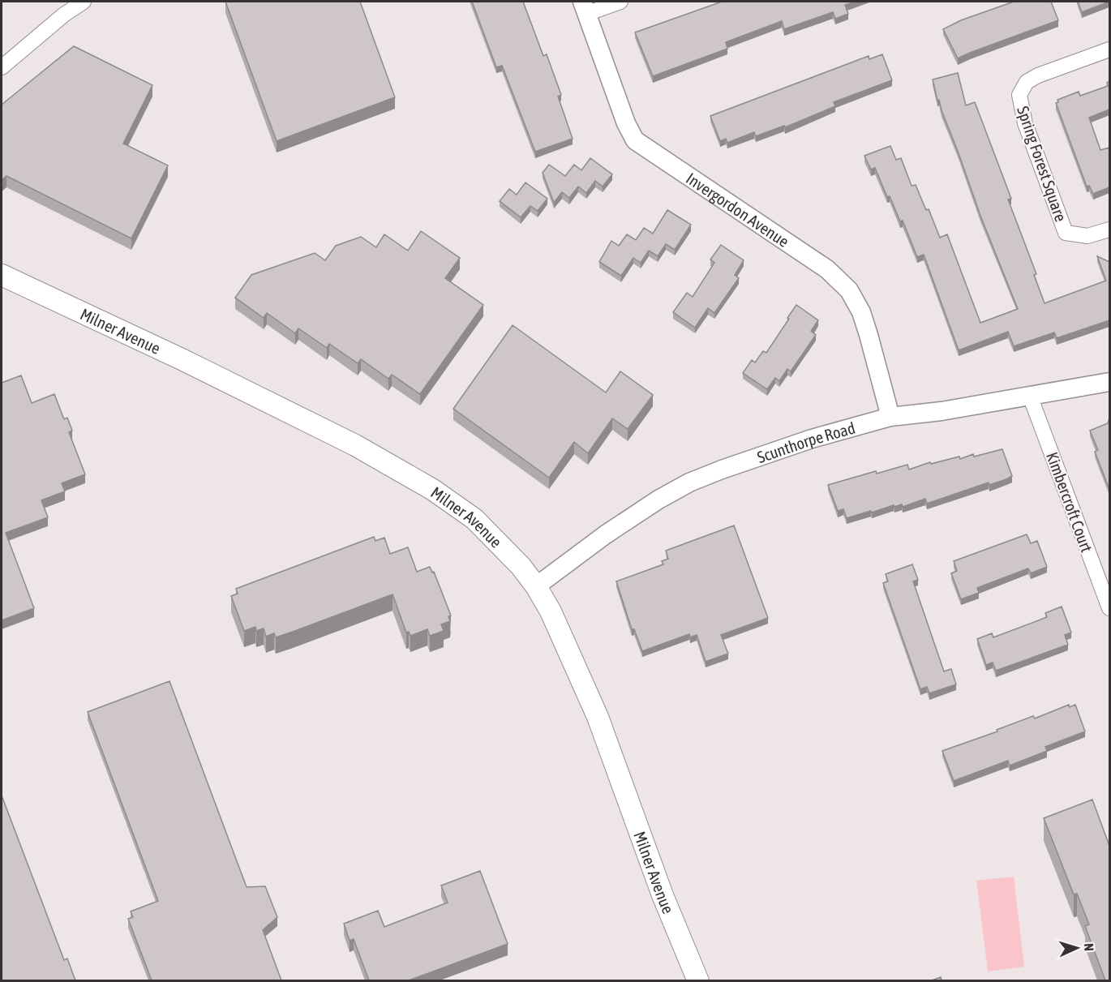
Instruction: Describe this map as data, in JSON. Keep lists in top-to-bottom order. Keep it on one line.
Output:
{"streets":{"main road":["Milner Avenue"],"street":["Spring Forest Square","Invergordon Avenue","Scunthorpe Road","Kimbercroft Court"]},"crossings":[["Invergordon Avenue","Scunthorpe Road"],["Milner Avenue","Scunthorpe Road"],["Scunthorpe Road","Kimbercroft Court"]],"north":"right"}
